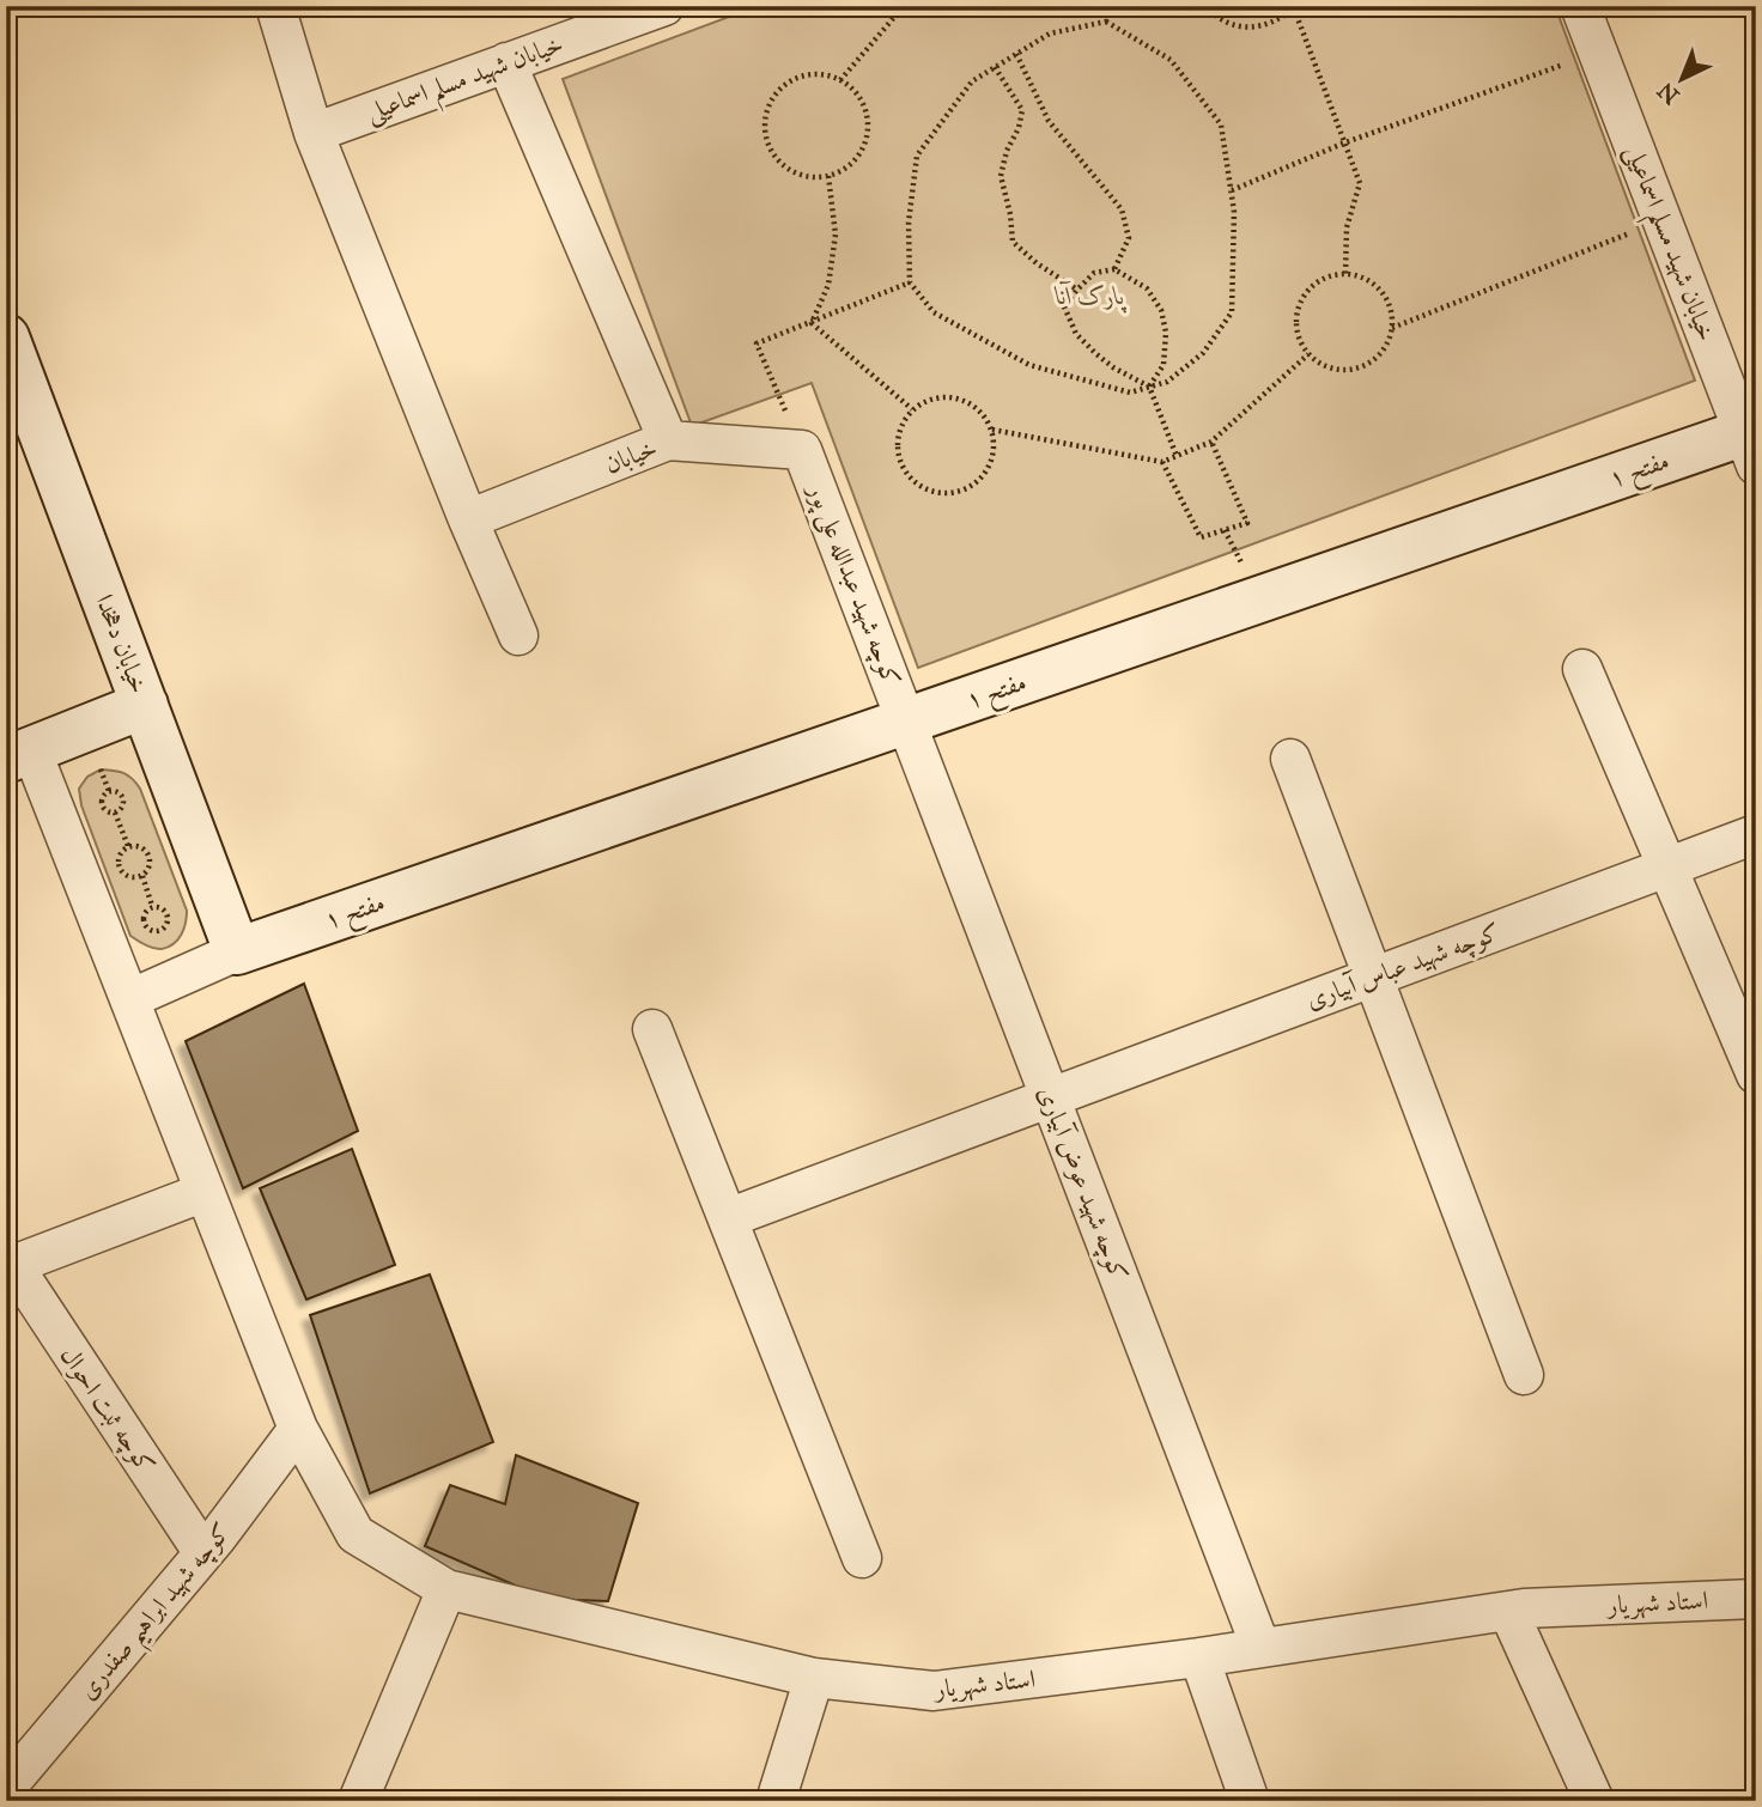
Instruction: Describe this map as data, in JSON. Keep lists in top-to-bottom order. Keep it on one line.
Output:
{"streets":{"street":["خیابان شهید مسلم اسماعیلی","خیابان","مفتح ۱","کوچه شهید عبدالله علی پور","خیابان دهخدا","کوچه شهید عباس آبیاری","کوچه شهید عوض آبیاری","کوچه ثبت احوال","استاد شهریار","کوچه شهید ابراهیم صفدری"]},"crossings":[["خیابان شهید مسلم اسماعیلی","مفتح ۱"],["خیابان","کوچه شهید عبدالله علی پور"],["مفتح ۱","کوچه شهید عبدالله علی پور"],["مفتح ۱","خیابان دهخدا"],["مفتح ۱","کوچه شهید عوض آبیاری"],["کوچه شهید عبدالله علی پور","کوچه شهید عوض آبیاری"],["کوچه شهید عباس آبیاری","کوچه شهید عوض آبیاری"],["کوچه شهید عوض آبیاری","استاد شهریار"],["کوچه ثبت احوال","استاد شهریار"],["کوچه ثبت احوال","کوچه شهید ابراهیم صفدری"],["استاد شهریار","کوچه شهید ابراهیم صفدری"]],"parks":["پارک آنا"],"north":"bottom left"}
